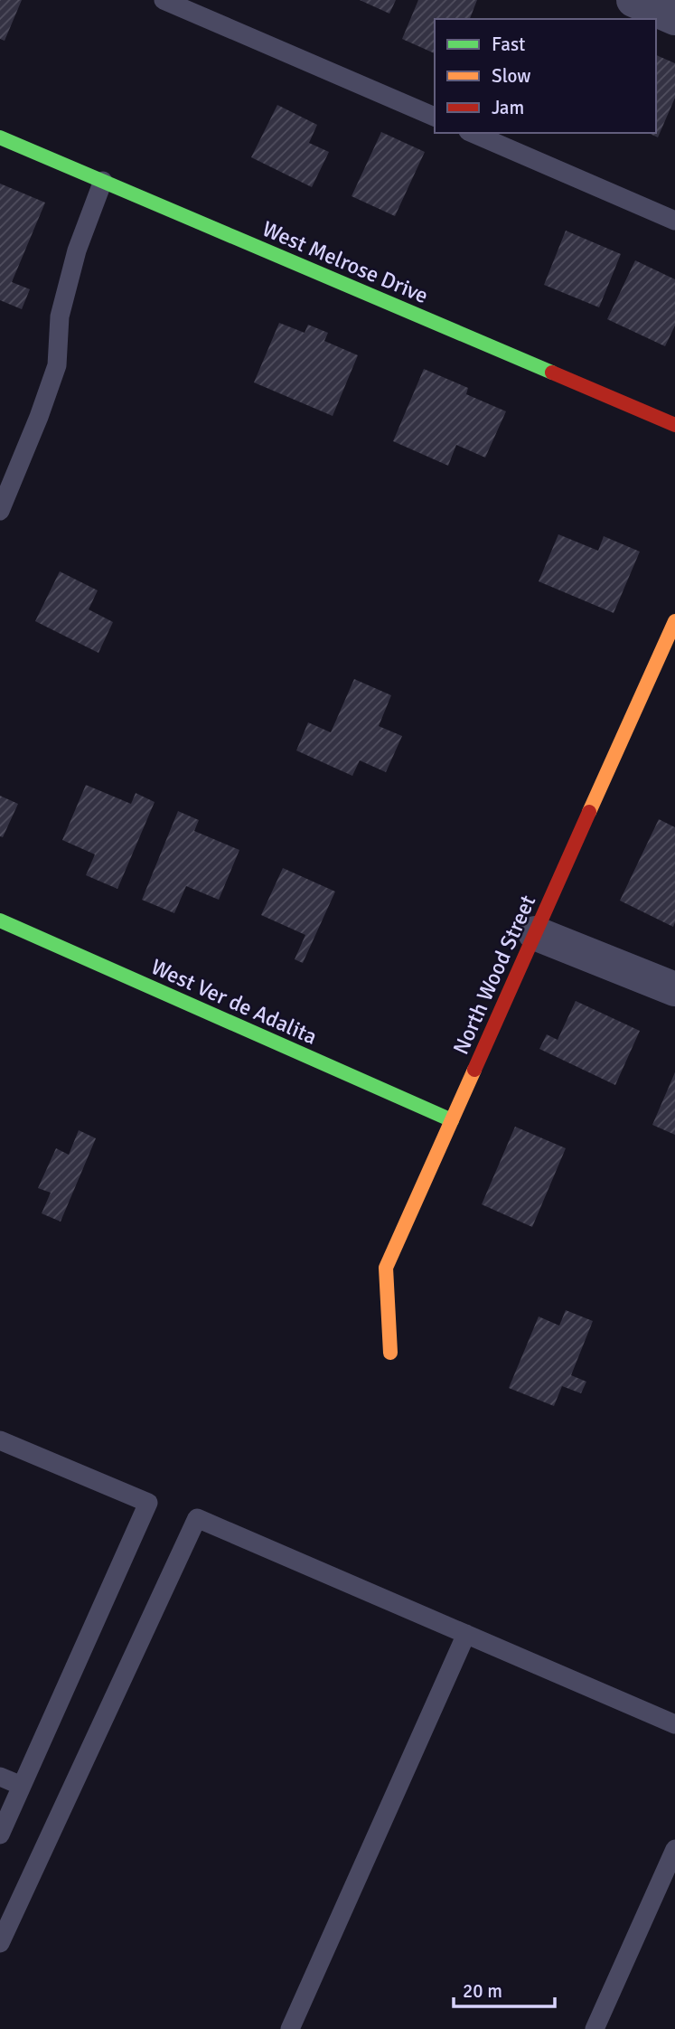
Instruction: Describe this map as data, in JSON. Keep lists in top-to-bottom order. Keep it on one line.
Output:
{"streets":{"street":["West Melrose Drive","North Wood Street","West Ver de Adalita"]},"crossings":[["North Wood Street","West Ver de Adalita"]],"legend":["Fast","Slow","Jam"],"scale_bar":"20 m"}
